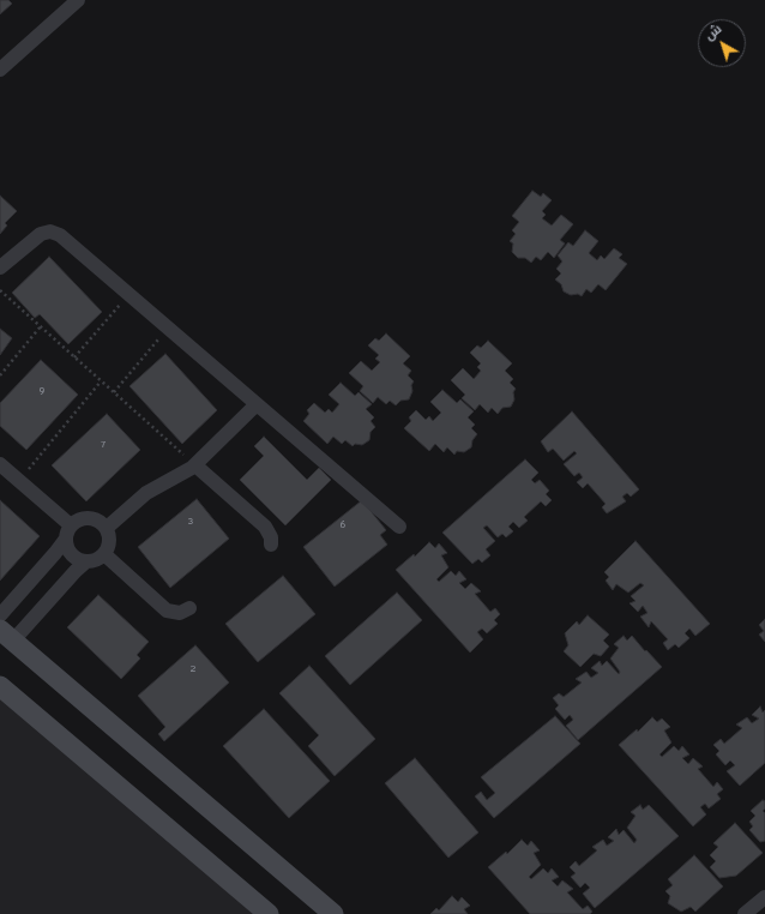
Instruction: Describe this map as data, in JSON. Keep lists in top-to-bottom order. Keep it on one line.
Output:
{"house_numbers":["9","7","3","6","2"],"north":"top left"}
